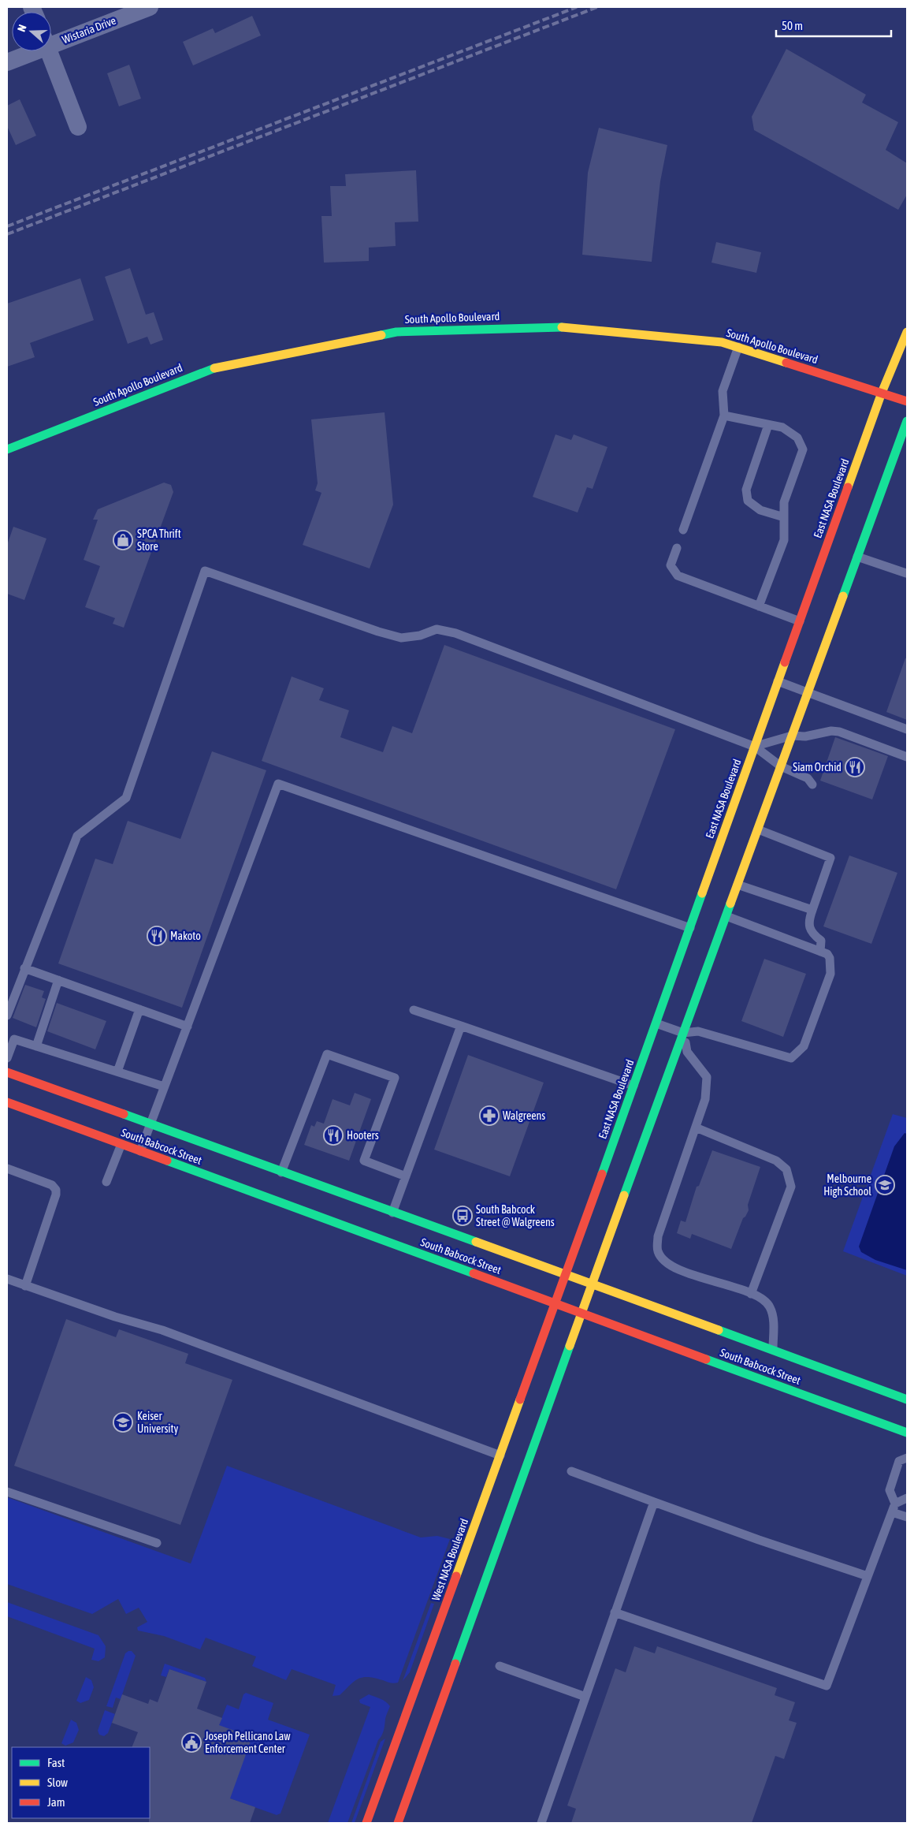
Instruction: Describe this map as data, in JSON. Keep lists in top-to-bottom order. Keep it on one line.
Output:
{"streets":{"main road":["South Apollo Boulevard","East NASA Boulevard","South Babcock Street","West NASA Boulevard"],"street":["Wistaria Drive"]},"crossings":[["South Apollo Boulevard","East NASA Boulevard"],["East NASA Boulevard","South Babcock Street"],["South Babcock Street","West NASA Boulevard"]],"places":{"shop":["SPCA Thrift Store"],"restaurant":["Siam Orchid","Makoto","Hooters"],"pharmacy":["Walgreens"],"school or university":["Melbourne High School","Keiser University"],"bus stop":["South Babcock Street @ Walgreens"],"public building":["Joseph Pellicano Law Enforcement Center"]},"legend":["Fast","Slow","Jam"],"scale_bar":"50 m","north":"left"}
